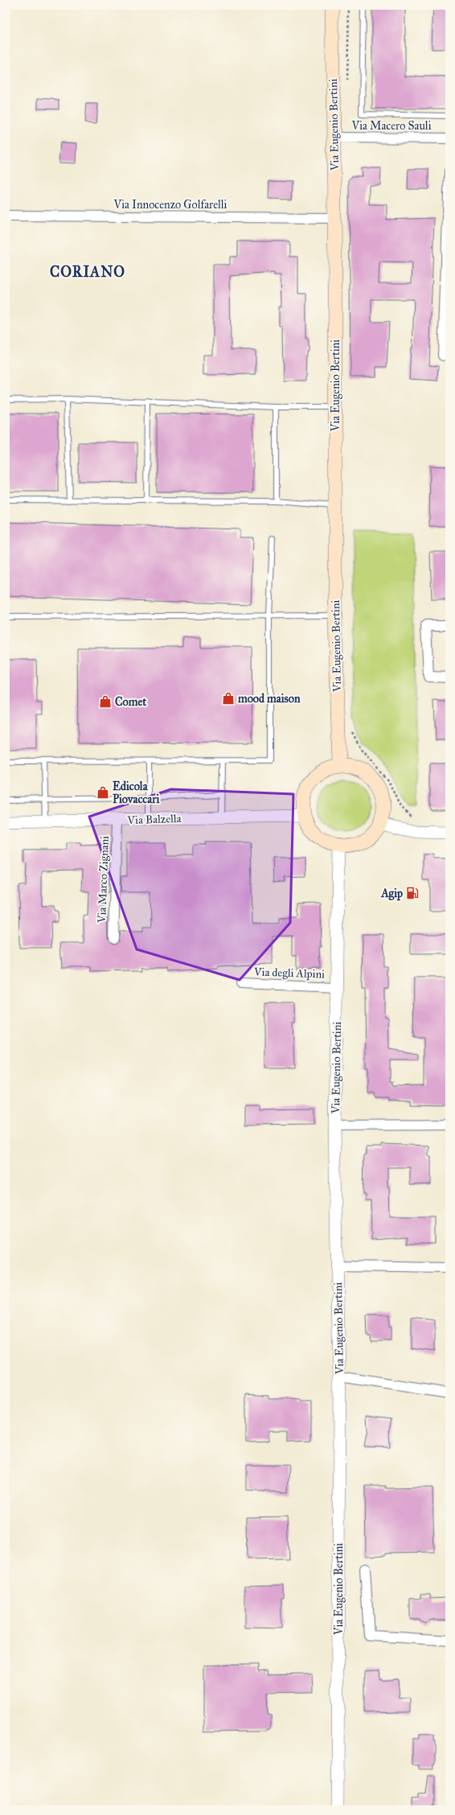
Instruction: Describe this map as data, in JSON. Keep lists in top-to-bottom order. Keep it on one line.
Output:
{"streets":{"main road":["Via Eugenio Bertini"],"street":["Via Macero Sauli","Via Innocenzo Golfarelli","Via Balzella","Via Marco Zignani","Via degli Alpini"]},"crossings":[["Via Eugenio Bertini","Via Macero Sauli"],["Via Eugenio Bertini","Via Innocenzo Golfarelli"],["Via Eugenio Bertini","Via Balzella"],["Via Eugenio Bertini","Via degli Alpini"],["Via Balzella","Via Marco Zignani"]],"districts":["CORIANO"],"places":{"shop":["mood maison","Comet","Edicola Piovaccari"],"fuel station":["Agip"]}}
